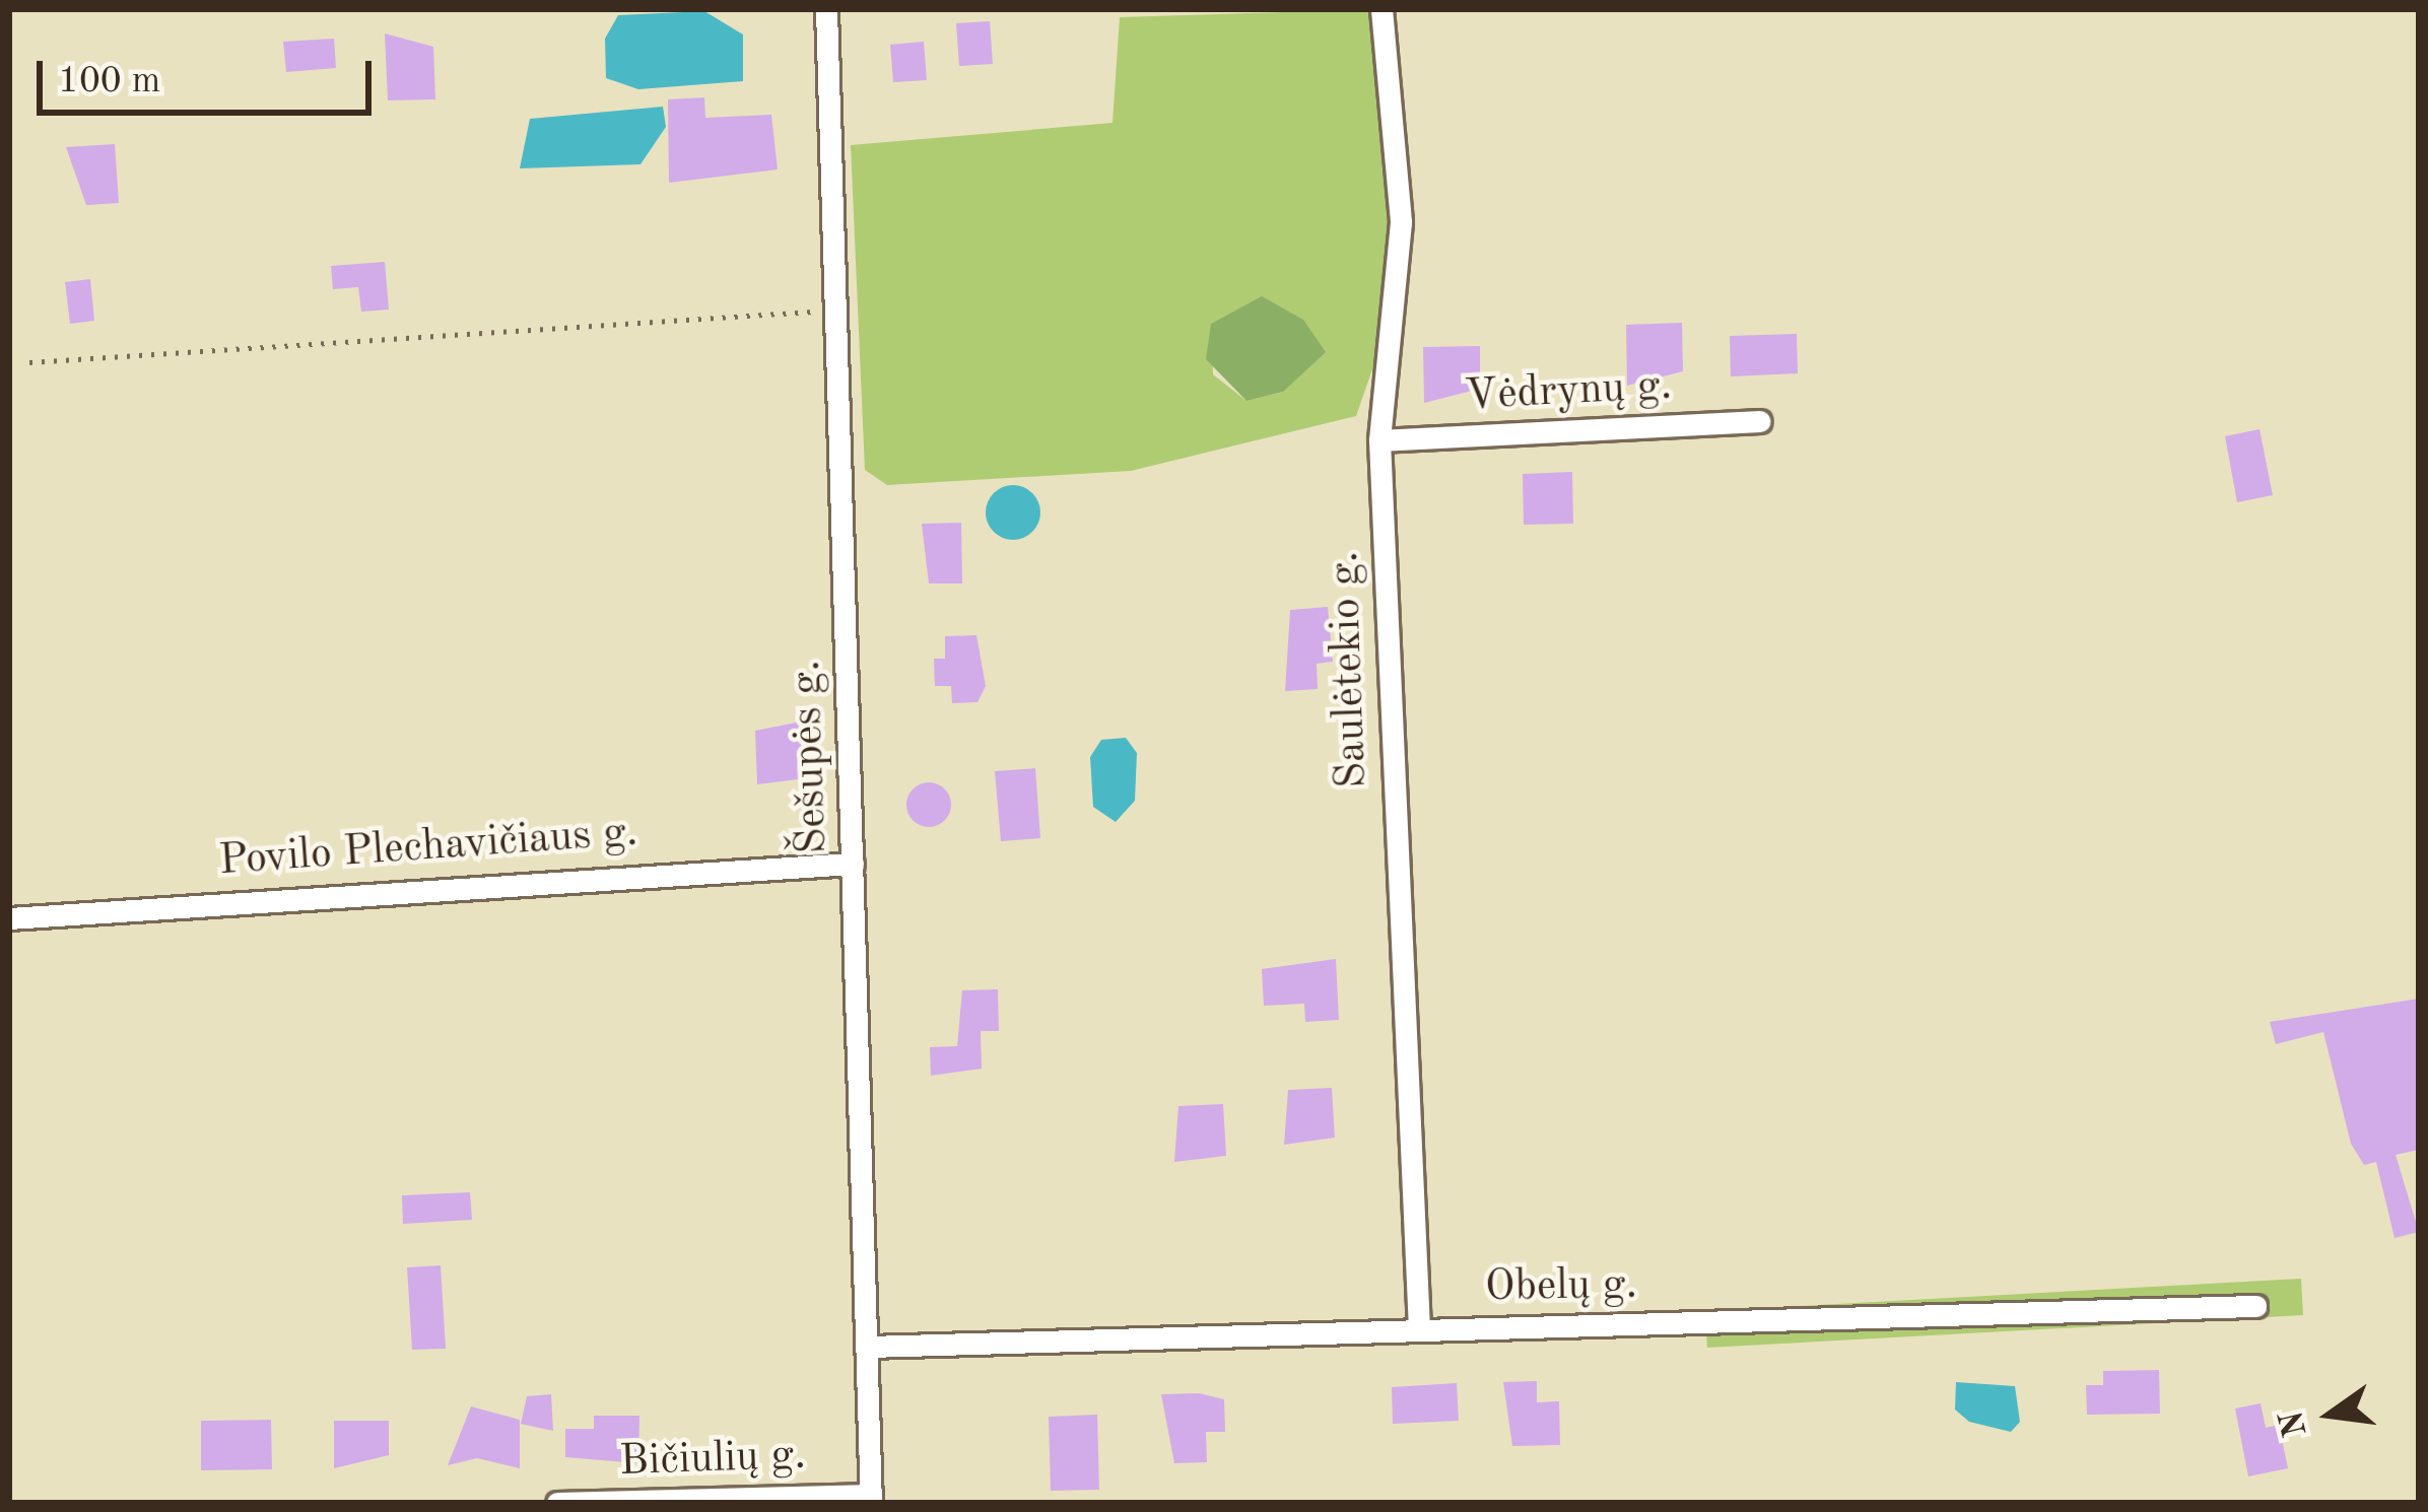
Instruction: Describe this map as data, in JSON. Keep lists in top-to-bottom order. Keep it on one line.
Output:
{"streets":{"street":["Vėdrynų g.","Saulėtekio g.","Šešupės g.","Povilo Plechavičiaus g.","Obelų g.","Bičiulių g."]},"crossings":[["Vėdrynų g.","Saulėtekio g."],["Saulėtekio g.","Obelų g."],["Šešupės g.","Povilo Plechavičiaus g."],["Šešupės g.","Obelų g."],["Šešupės g.","Bičiulių g."]],"scale_bar":"100 m","north":"left"}
